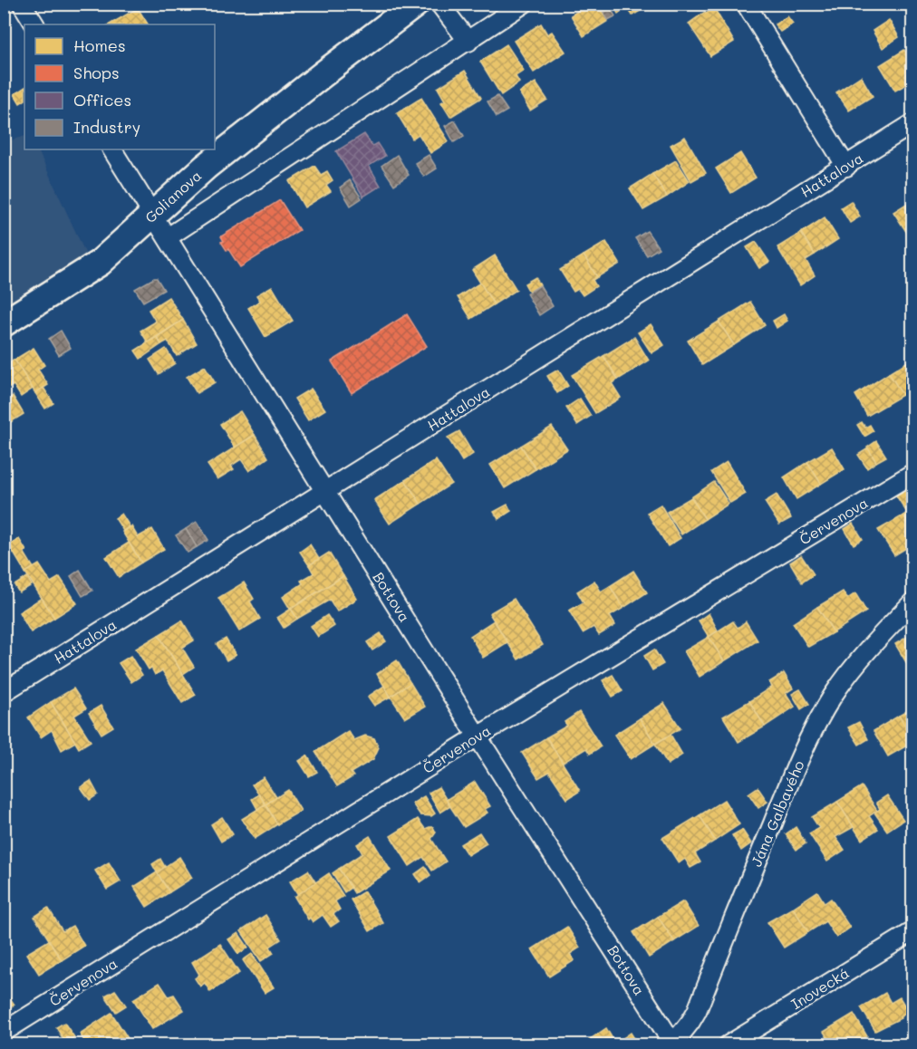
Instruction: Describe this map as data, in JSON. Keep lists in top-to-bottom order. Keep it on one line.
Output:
{"streets":{"street":["Hattalova","Golianova","Červenova","Bottova","Jána Galbavého","Inovecká"]},"crossings":[["Hattalova","Bottova"],["Golianova","Bottova"],["Červenova","Bottova"],["Bottova","Jána Galbavého"]],"legend":["Homes","Shops","Offices","Industry"]}
